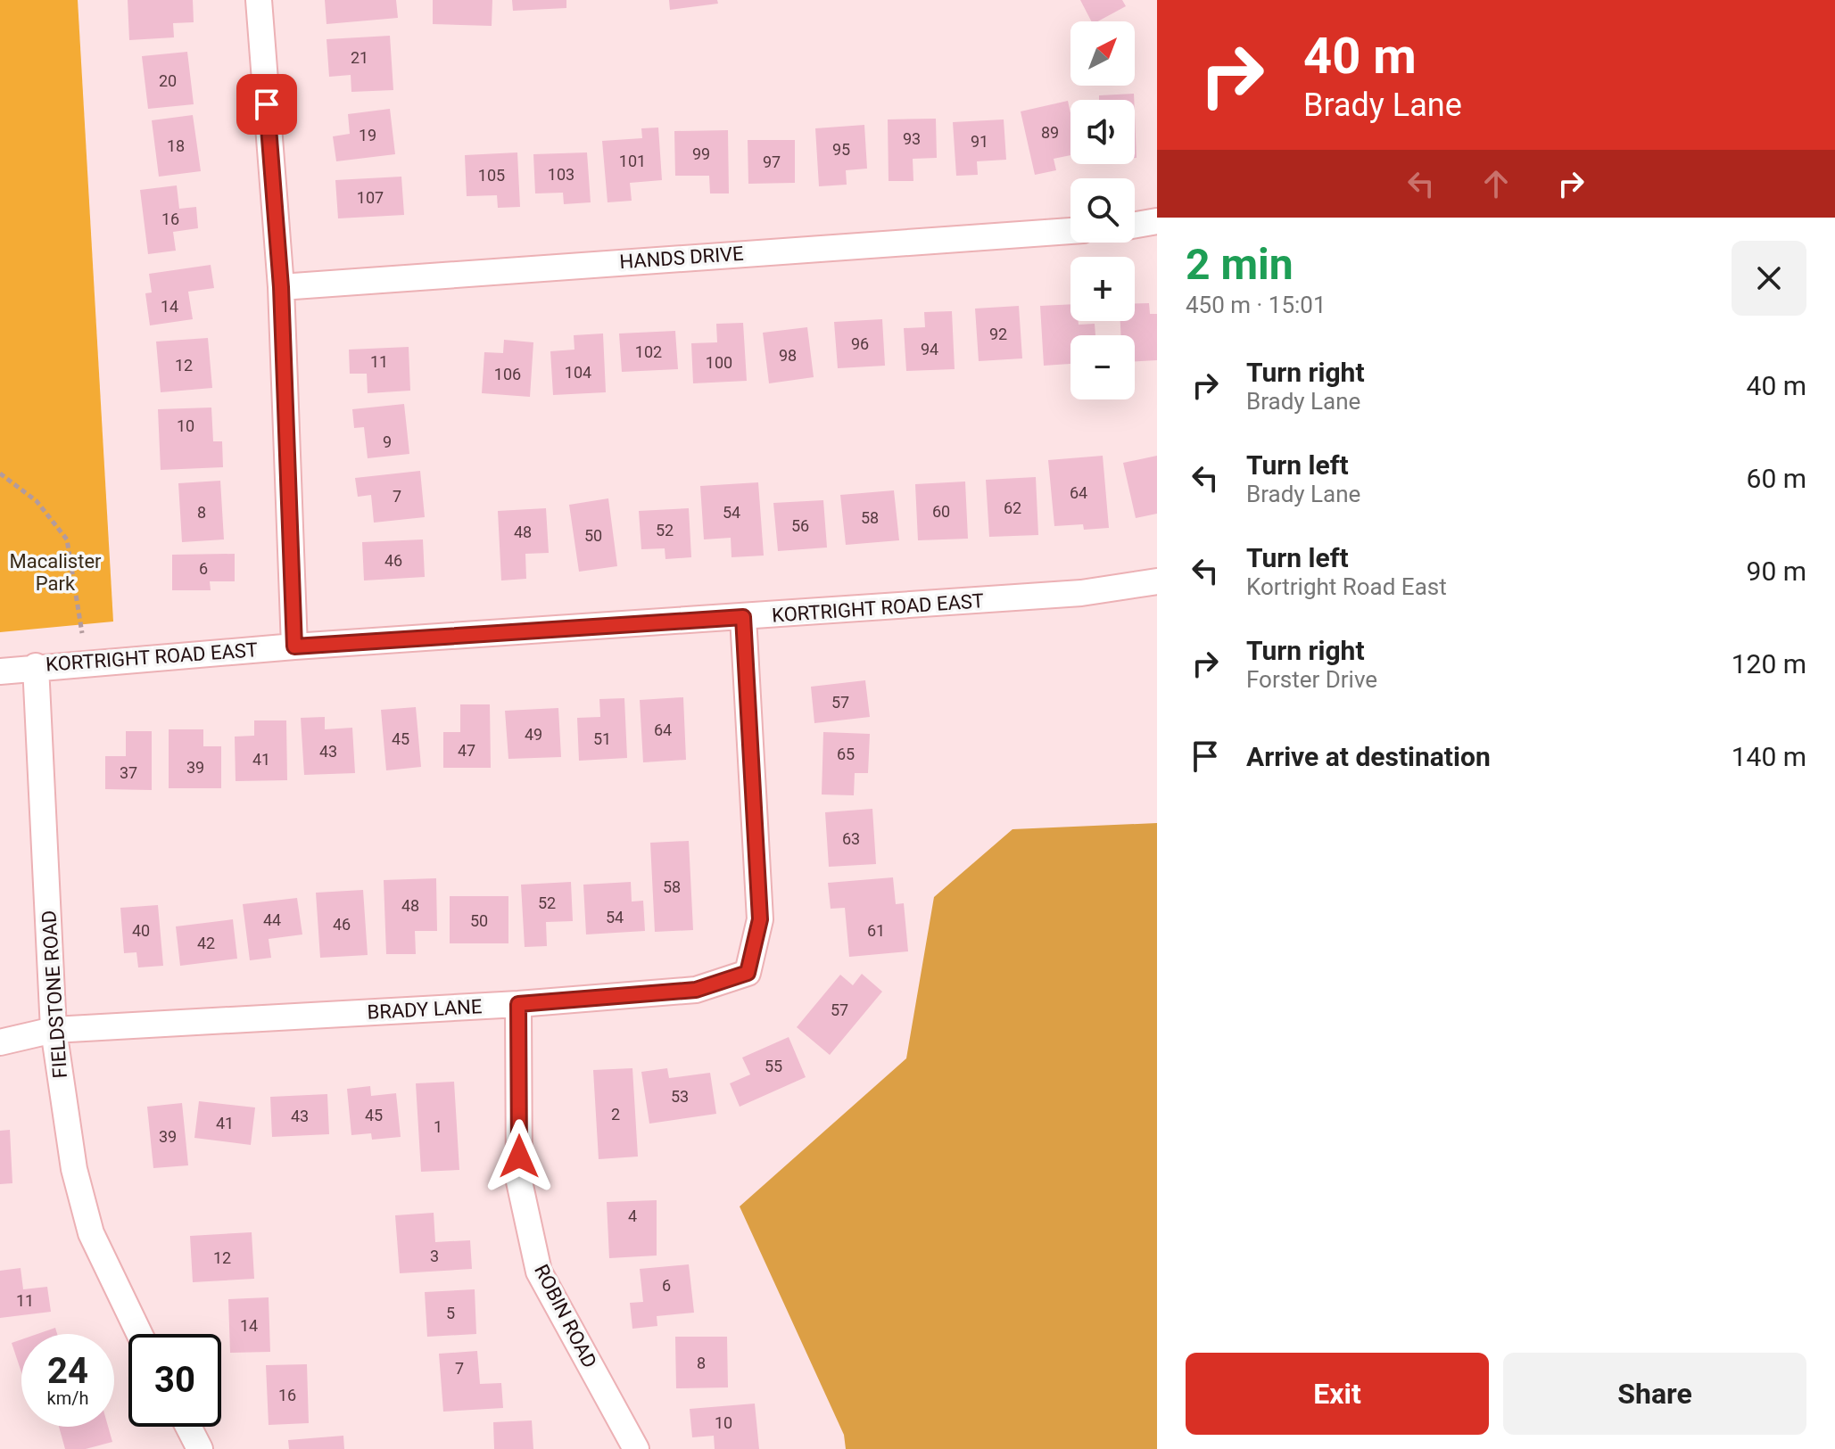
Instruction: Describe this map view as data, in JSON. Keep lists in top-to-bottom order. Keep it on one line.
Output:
{"streets":{"street":["HANDS DRIVE","KORTRIGHT ROAD EAST","FIELDSTONE ROAD","BRADY LANE","ROBIN ROAD"]},"crossings":[["KORTRIGHT ROAD EAST","FIELDSTONE ROAD"],["KORTRIGHT ROAD EAST","BRADY LANE"],["FIELDSTONE ROAD","BRADY LANE"],["BRADY LANE","ROBIN ROAD"]],"parks":["Macalister Park"],"house_numbers":["21","20","89","19","93","91","18","95","99","101","97","103","105","107","16","14","92","96","94","102","98","11","100","12","104","106","10","9","64","7","62","60","8","54","58","56","52","48","50","46","6","57","64","49","45","51","47","43","65","41","39","37","63","58","52","48","54","44","50","46","40","61","42","57","55","53","2","45","43","41","1","39","4","3","12","6","11","5","14","8","7","16","10"],"north":"top right","page":{"turn":["40 m","Brady Lane"],"map_buttons":["+","−"],"heading":["2 min","450 m · 15:01"],"list":[{"name":"Turn right","note":"Brady Lane","value":"40 m"},{"name":"Turn left","note":"Brady Lane","value":"60 m"},{"name":"Turn left","note":"Kortright Road East","value":"90 m"},{"name":"Turn right","note":"Forster Drive","value":"120 m"},{"name":"Arrive at destination","value":"140 m"}],"speed":"24 km/h","limit":"30","buttons":["Exit","Share"]}}
